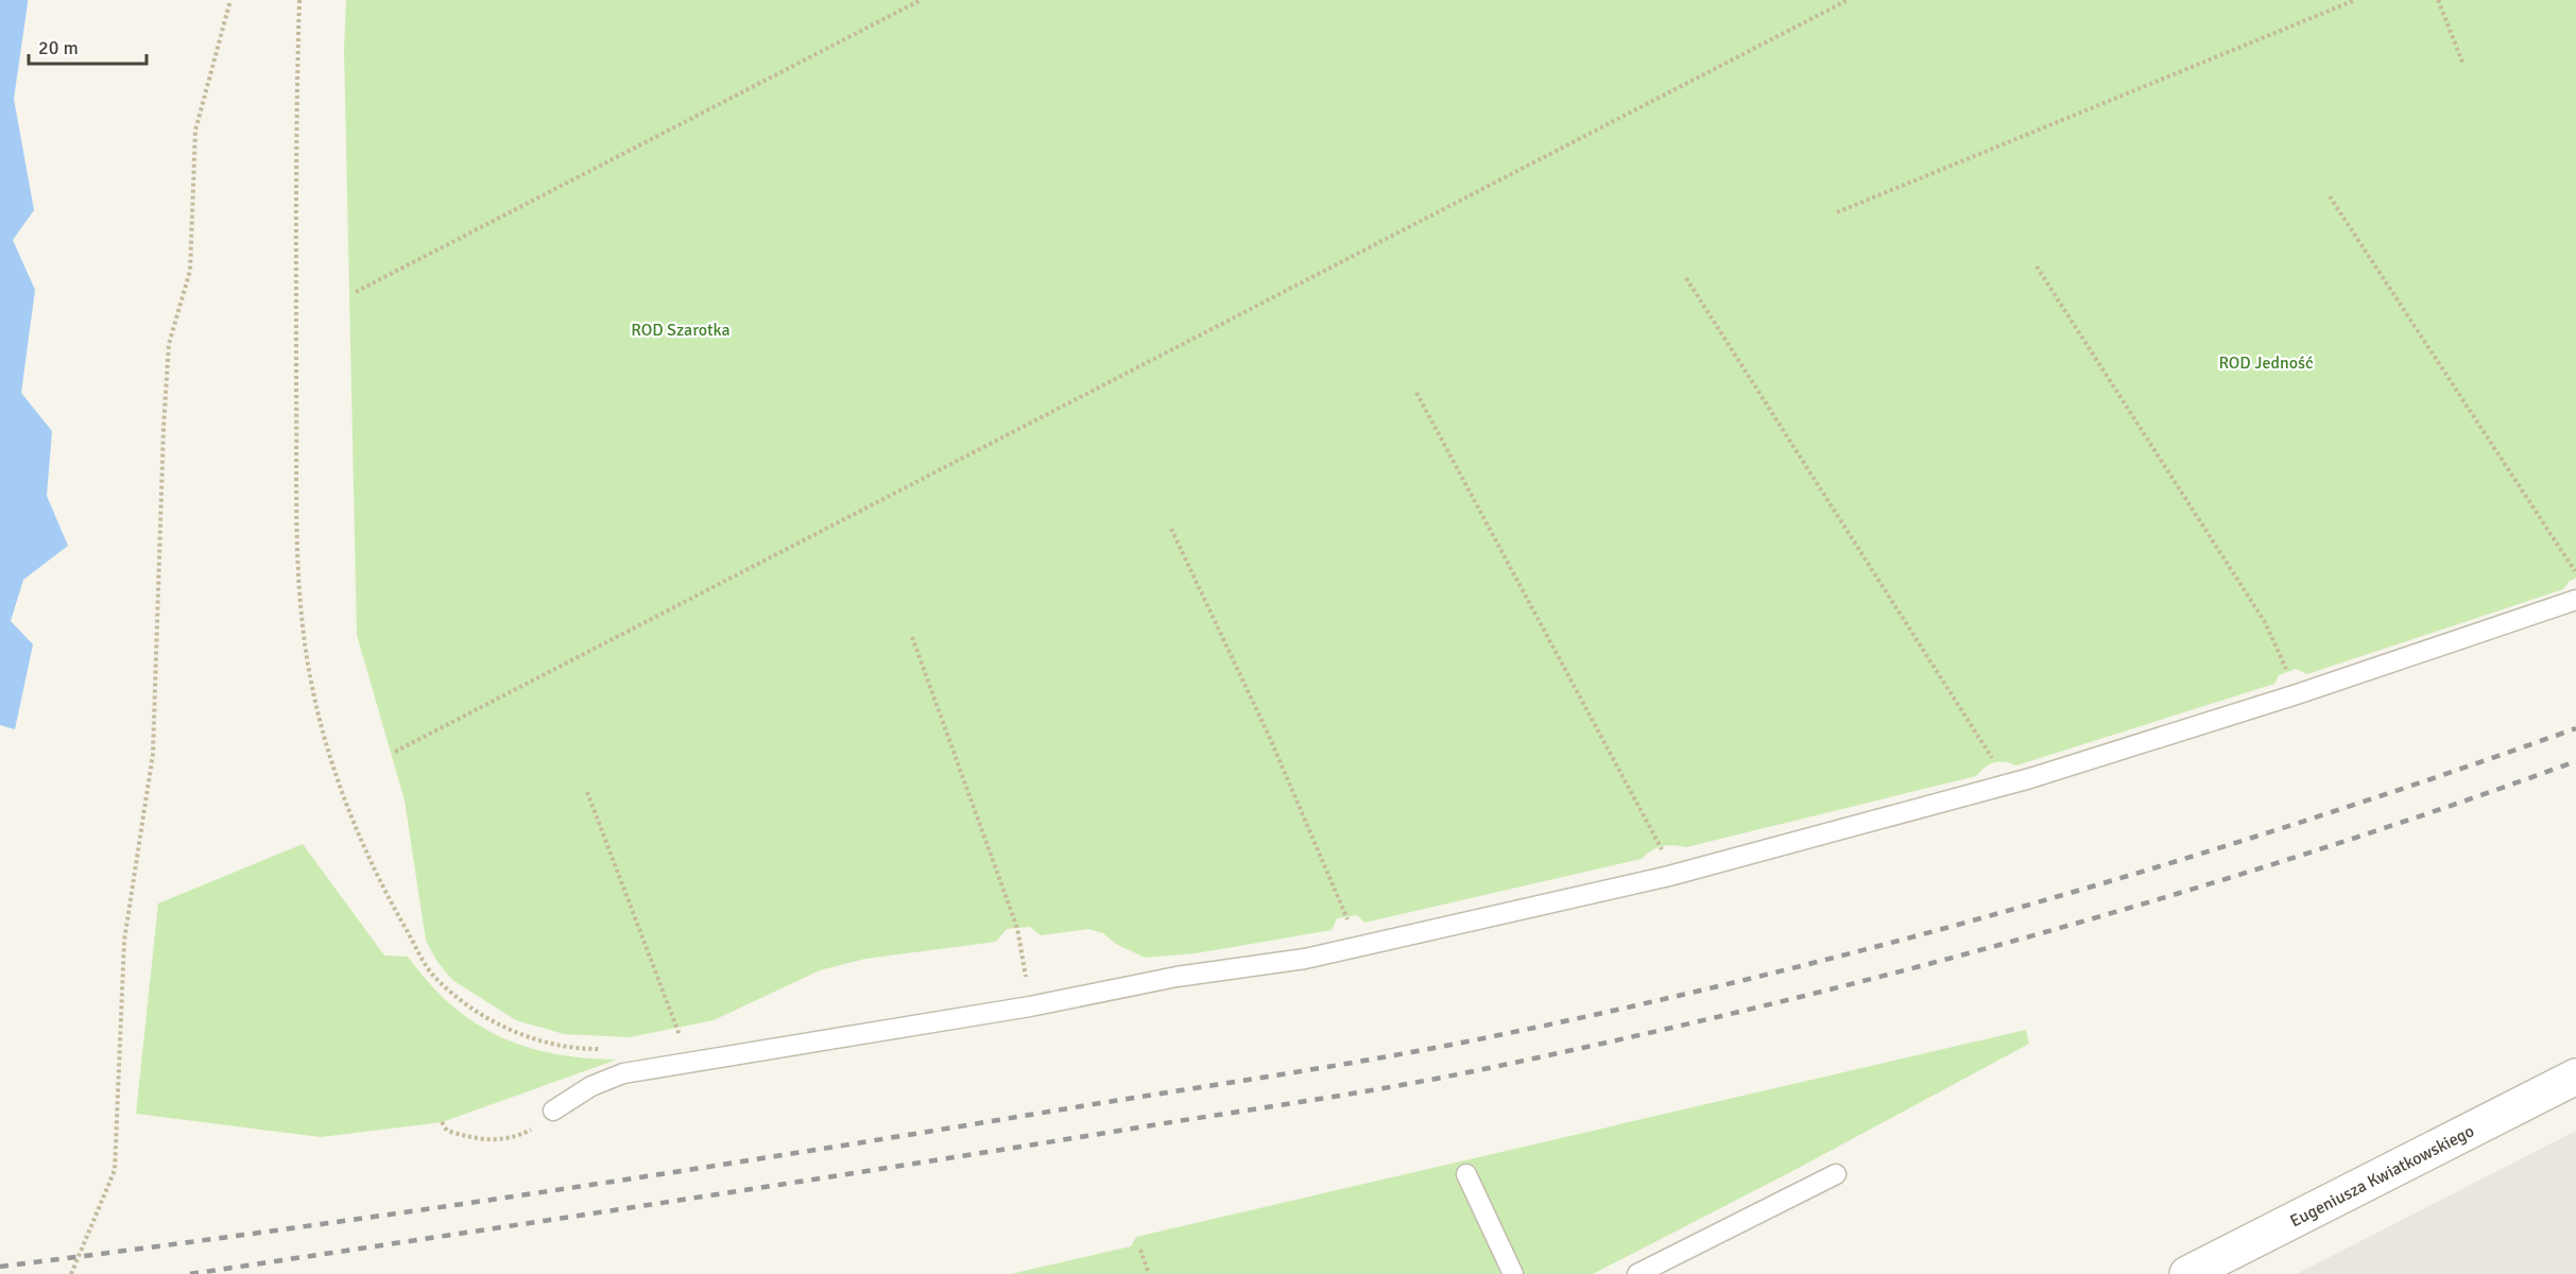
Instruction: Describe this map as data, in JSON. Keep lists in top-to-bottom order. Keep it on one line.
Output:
{"streets":{"street":["Eugeniusza Kwiatkowskiego"]},"parks":["ROD Szarotka","ROD Jedność"],"scale_bar":"20 m"}
